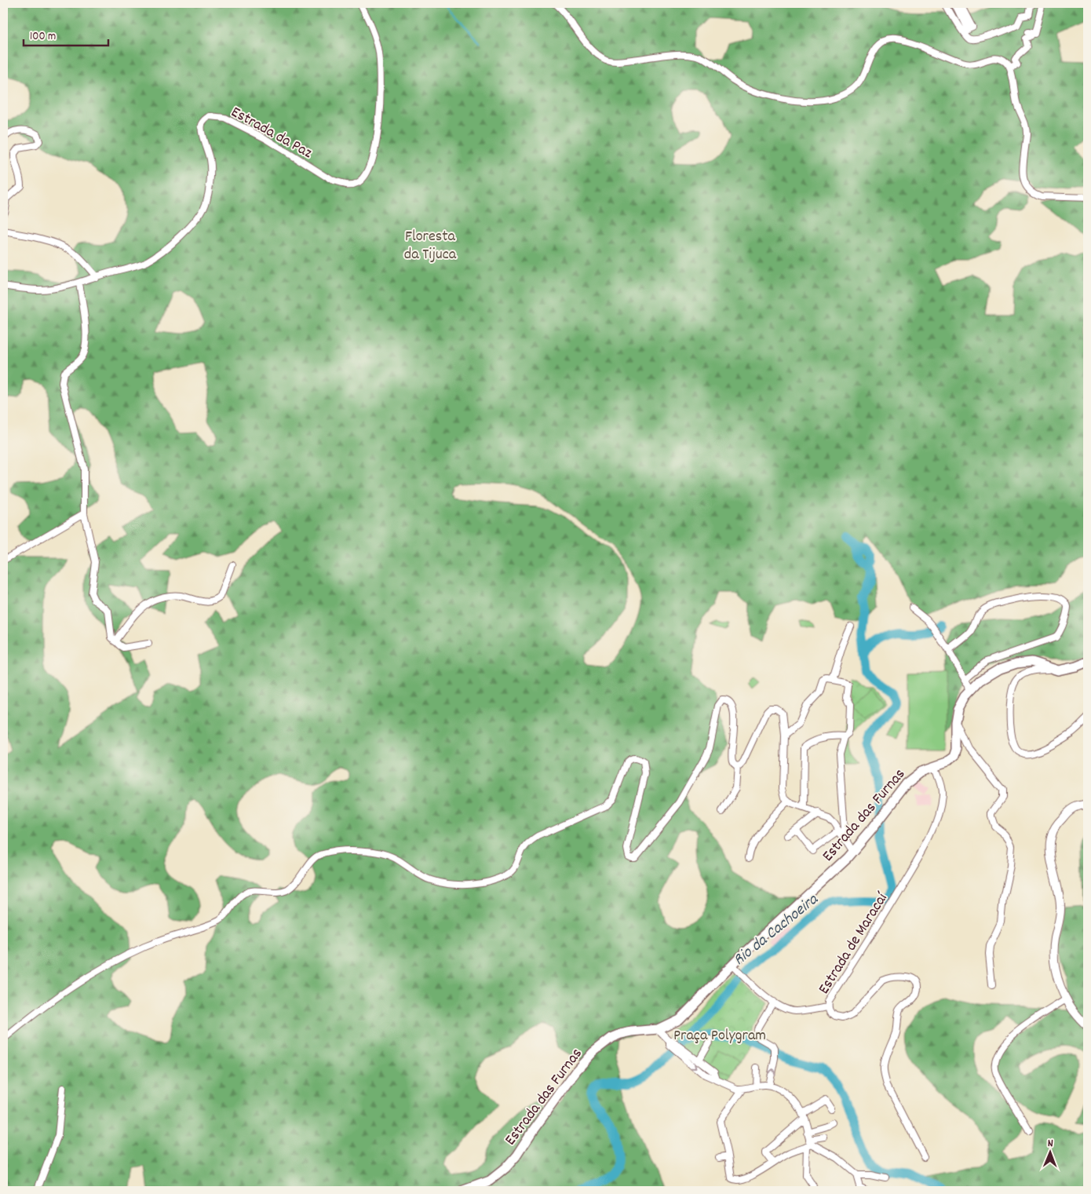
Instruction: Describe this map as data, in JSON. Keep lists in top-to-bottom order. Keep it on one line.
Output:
{"streets":{"main road":["Estrada das Furnas"],"street":["Estrada da Paz","Estrada de Maracaí"]},"crossings":[["Estrada das Furnas","Estrada de Maracaí"]],"water":["Rio da Cachoeira"],"parks":["Floresta da Tijuca","Praça Polygram"],"scale_bar":"100 m","north":"top"}
